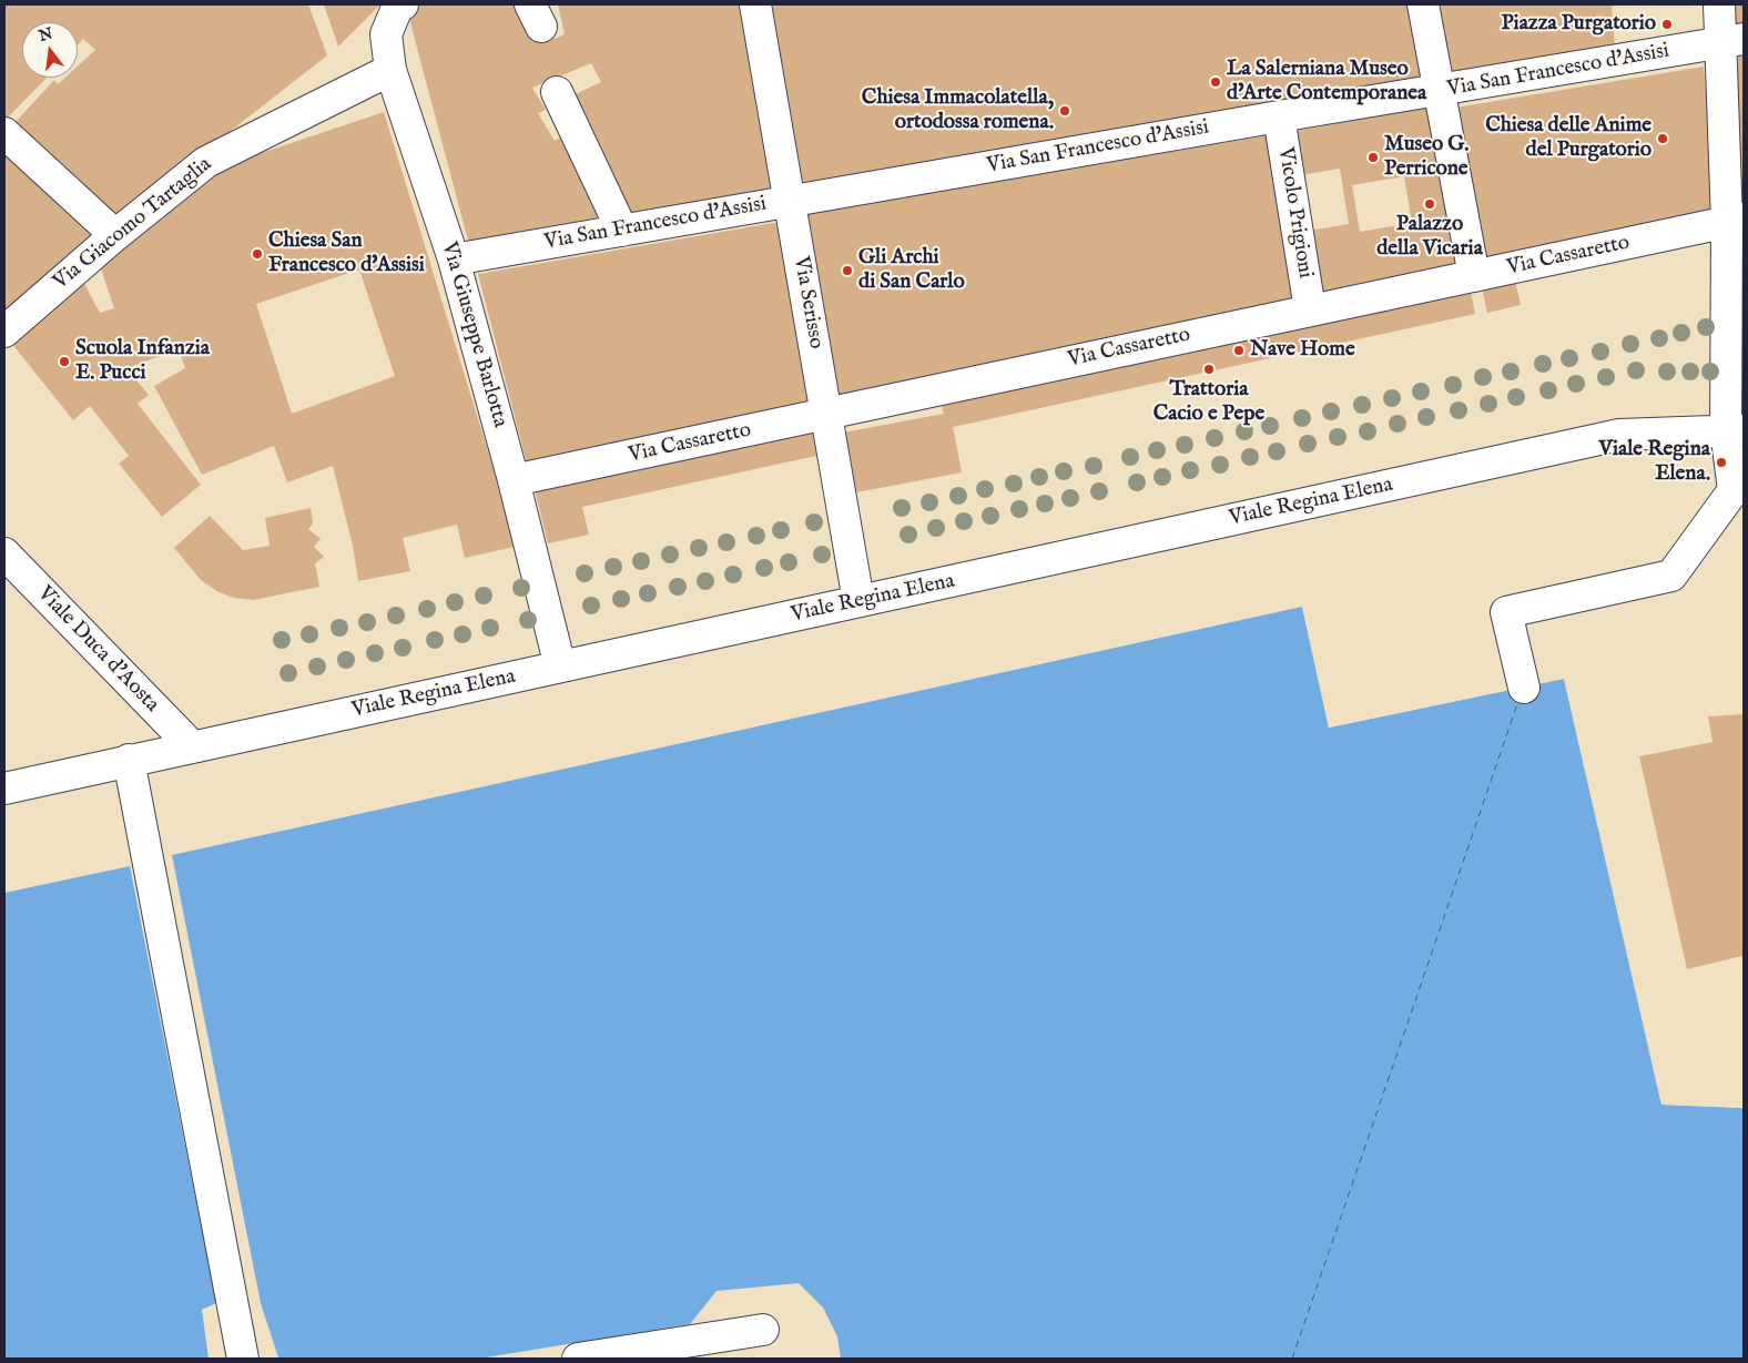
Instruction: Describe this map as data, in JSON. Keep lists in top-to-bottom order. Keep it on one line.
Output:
{"streets":{"street":["Via San Francesco d'Assisi","Vicolo Prigioni","Via Giacomo Tartaglia","Via Cassaretto","Via Serisso","Via Giuseppe Barlotta","Viale Regina Elena","Viale Duca d'Aosta"]},"crossings":[["Via San Francesco d'Assisi","Vicolo Prigioni"],["Via San Francesco d'Assisi","Via Serisso"],["Via San Francesco d'Assisi","Via Giuseppe Barlotta"],["Vicolo Prigioni","Via Cassaretto"],["Via Giacomo Tartaglia","Via Giuseppe Barlotta"],["Via Cassaretto","Via Serisso"],["Via Cassaretto","Via Giuseppe Barlotta"],["Via Serisso","Viale Regina Elena"],["Via Giuseppe Barlotta","Viale Regina Elena"],["Viale Regina Elena","Viale Duca d'Aosta"]],"places":["Piazza Purgatorio","La Salerniana Museo d'Arte Contemporanea","Chiesa Immacolatella, ortodossa romena.","Chiesa delle Anime del Purgatorio","Museo G. Perricone","Palazzo della Vicaria","Chiesa San Francesco d'Assisi","Gli Archi di San Carlo","Nave Home","Scuola Infanzia E. Pucci","Trattoria Cacio e Pepe","Viale Regina Elena."],"north":"top"}
